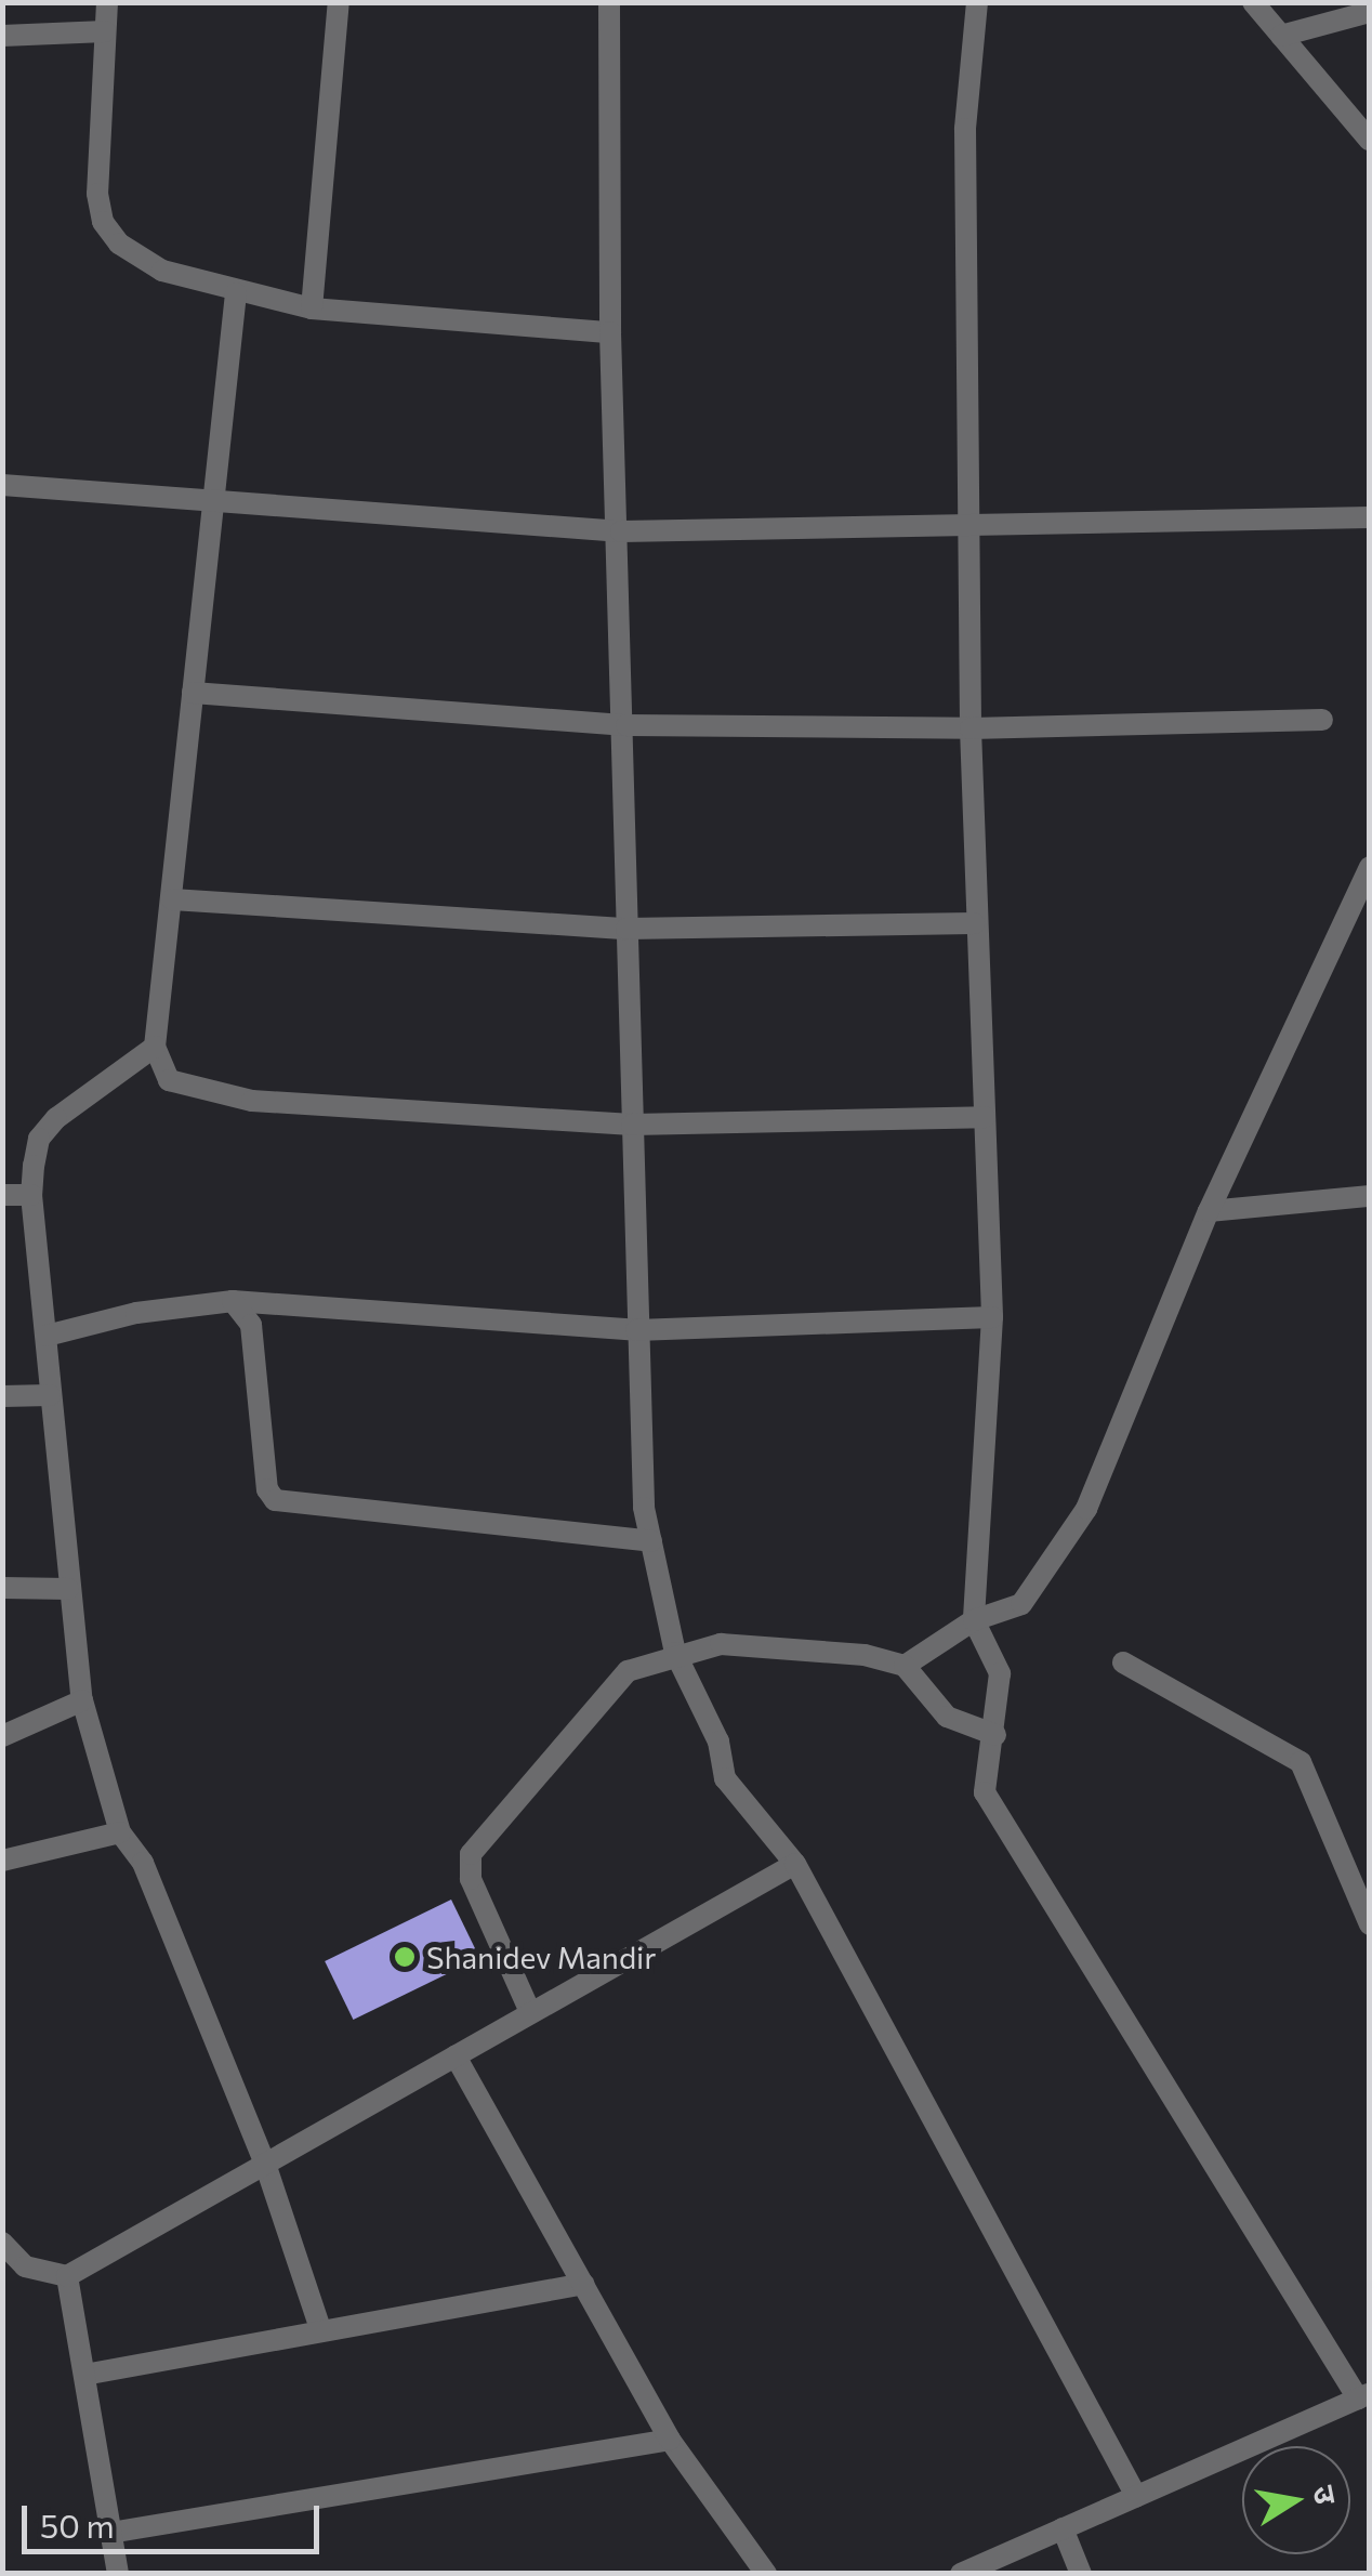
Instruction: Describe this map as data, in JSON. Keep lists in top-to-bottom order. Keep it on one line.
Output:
{"places":["Shanidev Mandir"],"scale_bar":"50 m","north":"right"}
